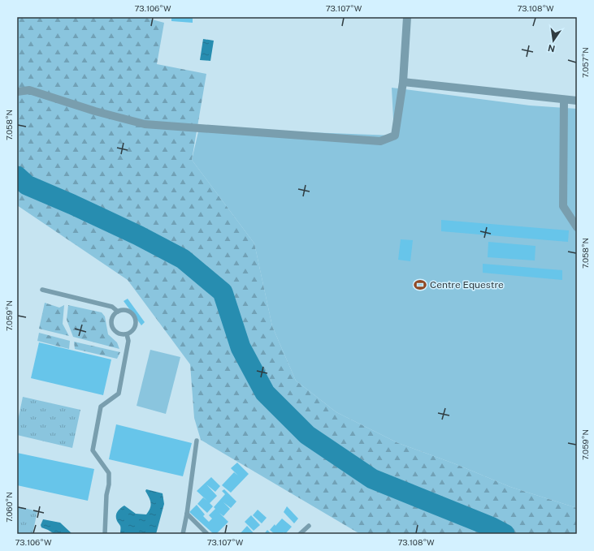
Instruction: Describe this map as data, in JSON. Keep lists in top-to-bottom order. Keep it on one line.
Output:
{"places":{"sports":["Centre Equestre"]},"north":"bottom","coordinates":["73.106°W","73.107°W","73.108°W","7.057°N","7.058°N","7.059°N","7.060°N"]}
